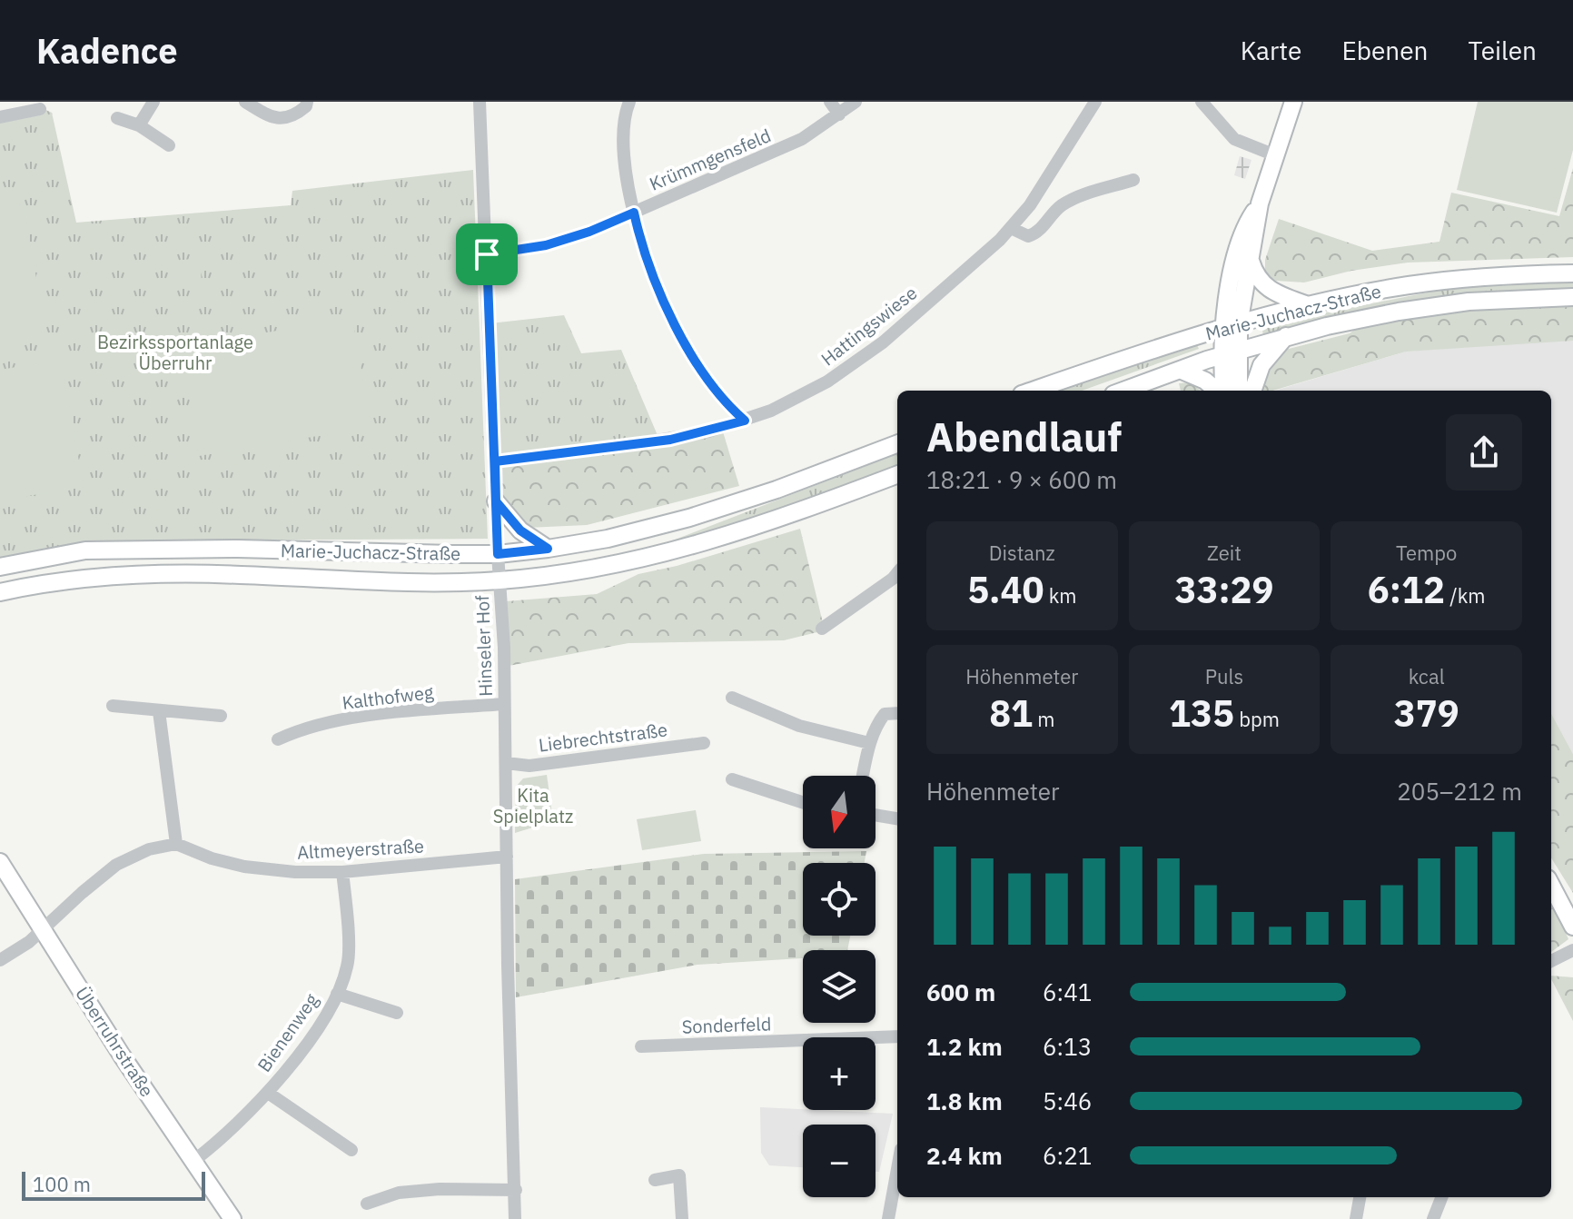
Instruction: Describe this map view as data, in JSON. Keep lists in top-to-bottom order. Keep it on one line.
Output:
{"streets":{"main road":["Marie-Juchacz-Straße","Überruhrstraße"],"street":["Krümmgensfeld","Hattingswiese","Hinseler Hof","Kalthofweg","Liebrechtstraße","Altmeyerstraße","Sonderfeld","Bienenweg"]},"crossings":[["Krümmgensfeld","Hinseler Hof"],["Marie-Juchacz-Straße","Hinseler Hof"],["Hattingswiese","Hinseler Hof"],["Hinseler Hof","Kalthofweg"],["Hinseler Hof","Liebrechtstraße"],["Hinseler Hof","Altmeyerstraße"],["Altmeyerstraße","Bienenweg"],["Bienenweg","Überruhrstraße"]],"parks":["Bezirkssportanlage Überruhr","Kita Spielplatz"],"scale_bar":"100 m","north":"bottom","page":{"header":"Kadence","nav":["Karte","Ebenen","Teilen"],"heading":["Abendlauf","18:21 · 9 × 600 m"],"stats":[["Distanz","5.40 km"],["Zeit","33:29"],["Tempo","6:12 /km"],["Höhenmeter","81 m"],["Puls","135 bpm"],["kcal","379"]],"chart":["Höhenmeter","205–212 m"],"map_buttons":["+","−"],"list":[{"name":"600 m","note":"6:41"},{"name":"1.2 km","note":"6:13"},{"name":"1.8 km","note":"5:46"},{"name":"2.4 km","note":"6:21"}],"scale":"100 m"}}
